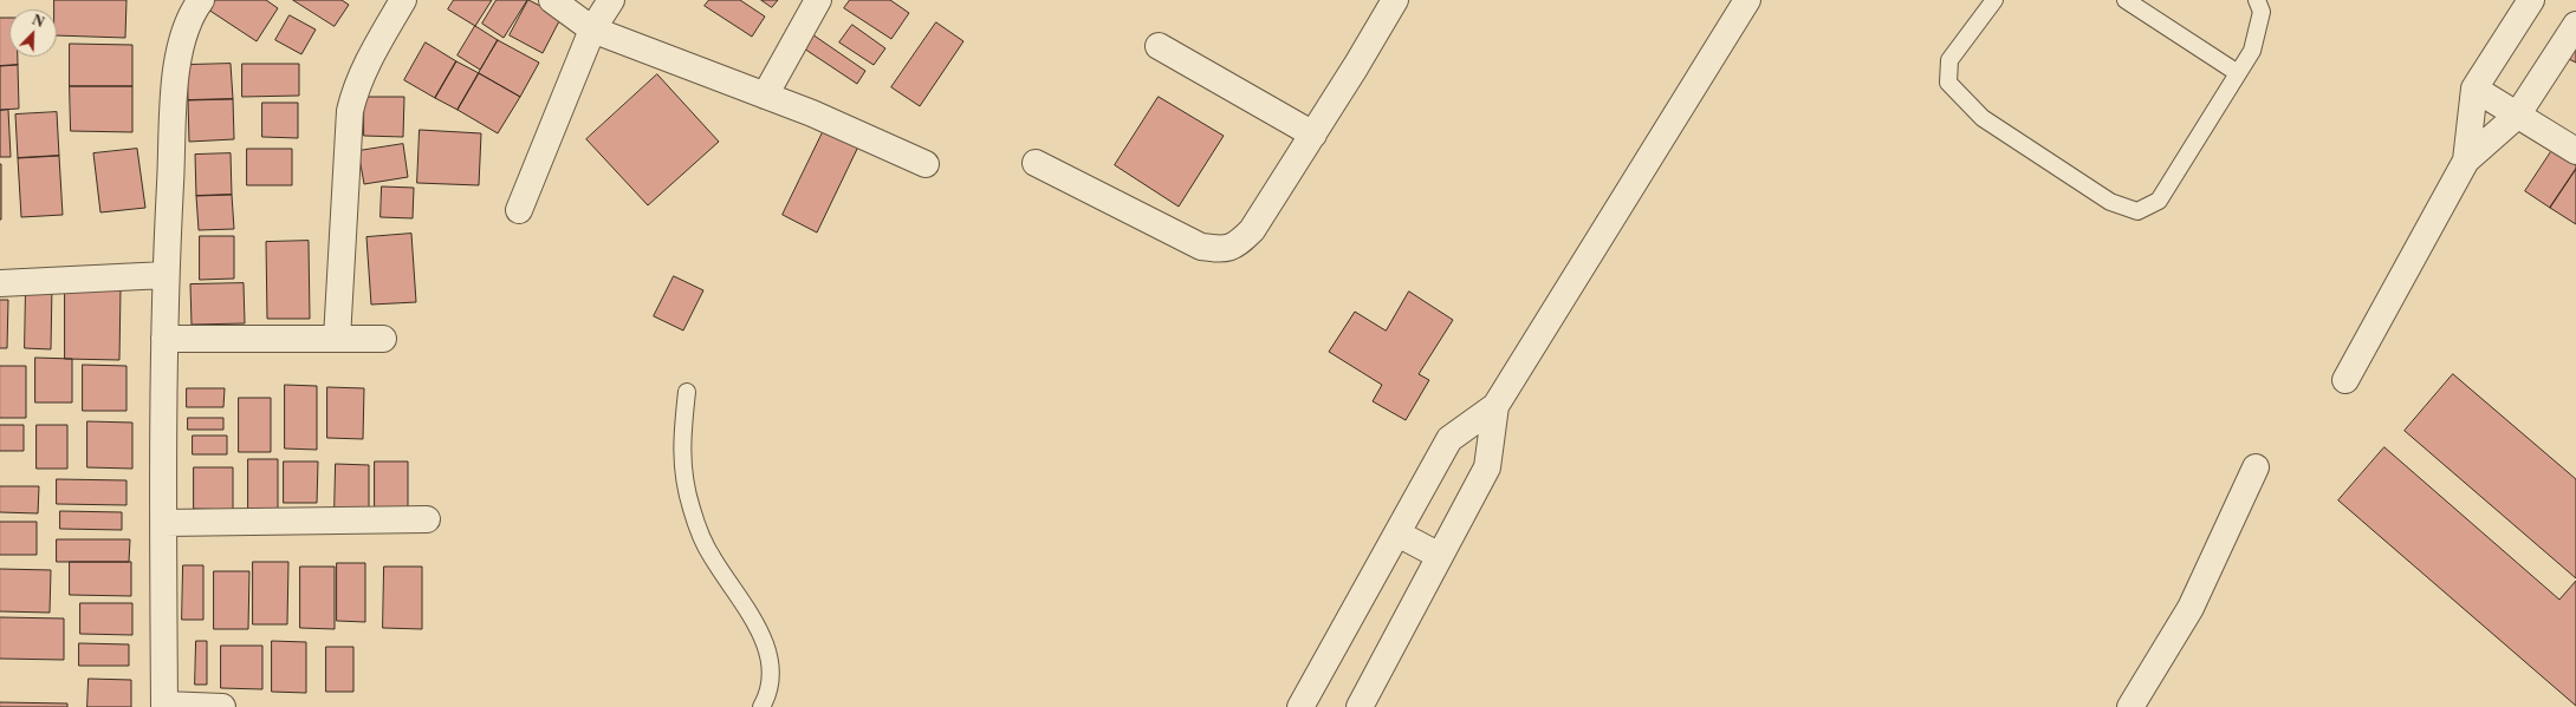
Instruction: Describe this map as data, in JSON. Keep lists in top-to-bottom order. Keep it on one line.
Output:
{"north":"top right"}
